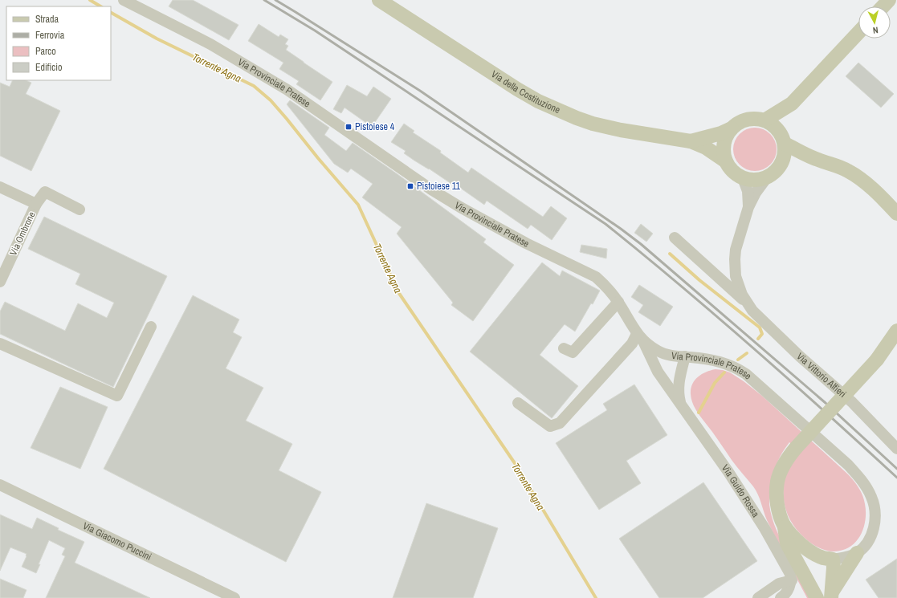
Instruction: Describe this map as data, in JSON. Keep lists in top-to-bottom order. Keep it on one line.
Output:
{"streets":{"main road":["Via Provinciale Pratese","Via della Costituzione"],"street":["Via Ombrone","Via Vittorio Alfieri","Via Guido Rossa","Via Giacomo Puccini"]},"crossings":[["Via Provinciale Pratese","Via Guido Rossa"]],"water":["Torrente Agna"],"places":{"transit":["Pistoiese 4","Pistoiese 11"]},"legend":["Strada","Ferrovia","Parco","Edificio"],"north":"bottom"}
